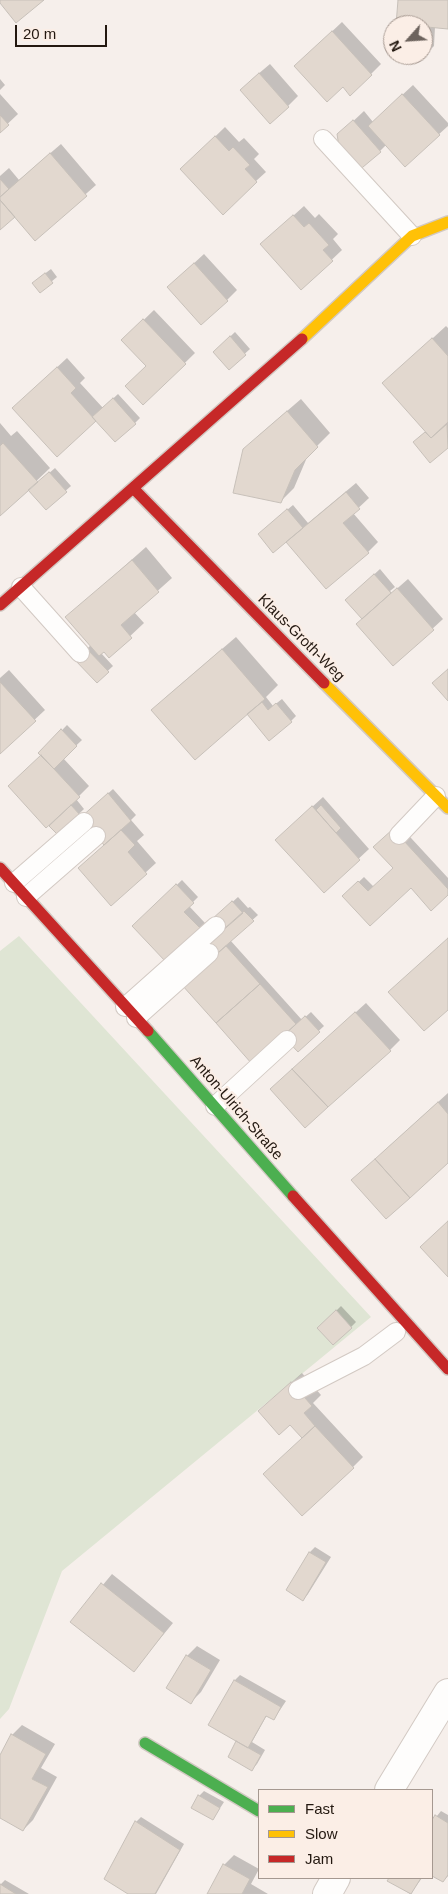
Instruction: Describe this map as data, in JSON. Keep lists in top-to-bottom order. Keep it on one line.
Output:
{"streets":{"street":["Klaus-Groth-Weg","Anton-Ulrich-Straße"]},"legend":["Fast","Slow","Jam"],"scale_bar":"20 m","north":"bottom left"}
